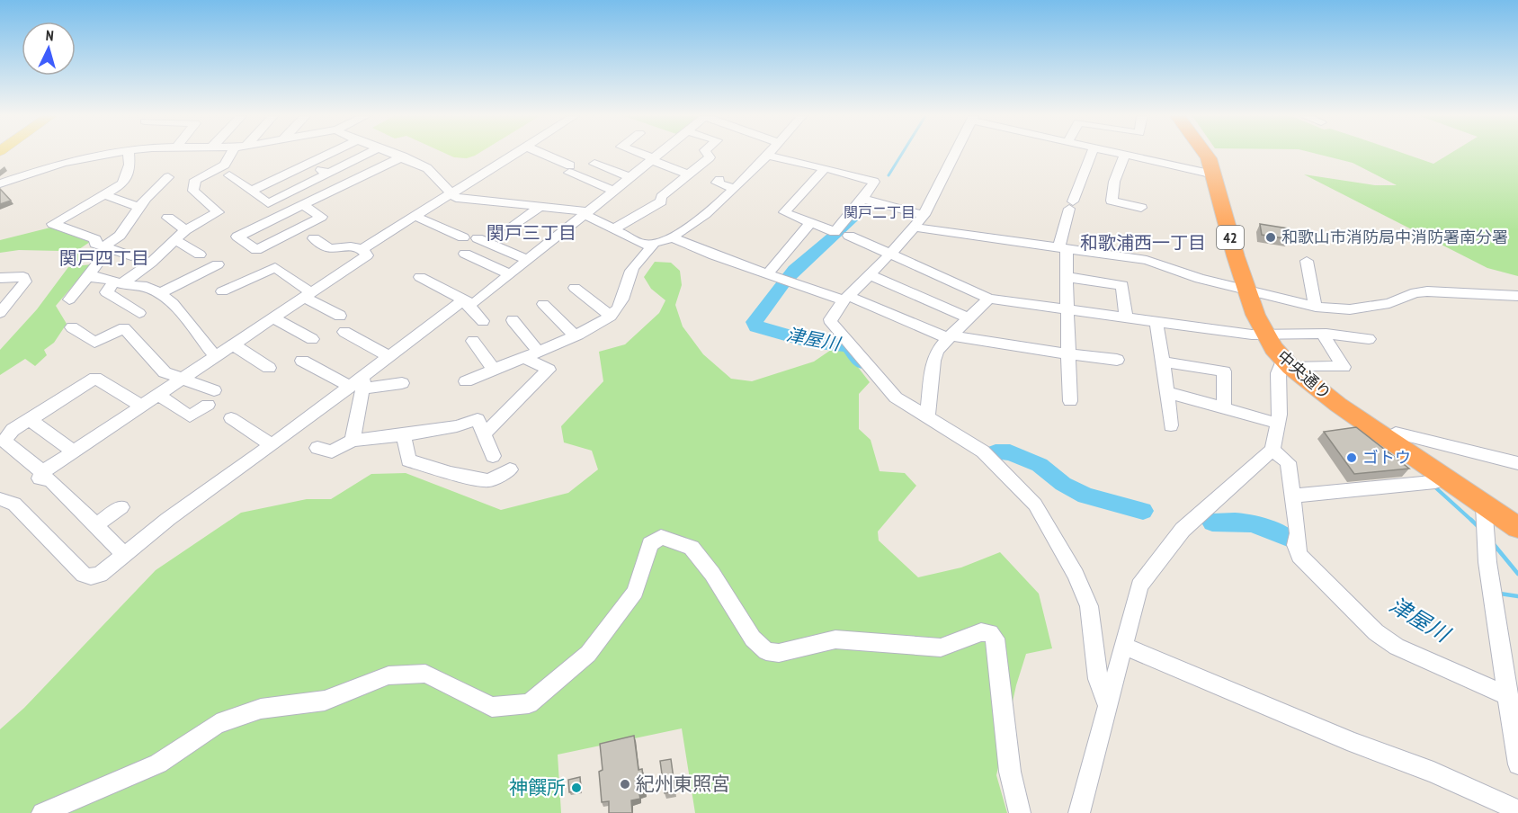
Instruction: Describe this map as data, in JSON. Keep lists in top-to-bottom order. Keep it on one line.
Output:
{"streets":{"highway":["42","中央通り"]},"districts":["関戸二丁目","関戸三丁目","和歌浦西一丁目","関戸四丁目"],"water":["津屋川"],"places":["和歌山市消防局中消防署南分署","ゴトウ","紀州東照宮","神饌所"],"north":"top"}
